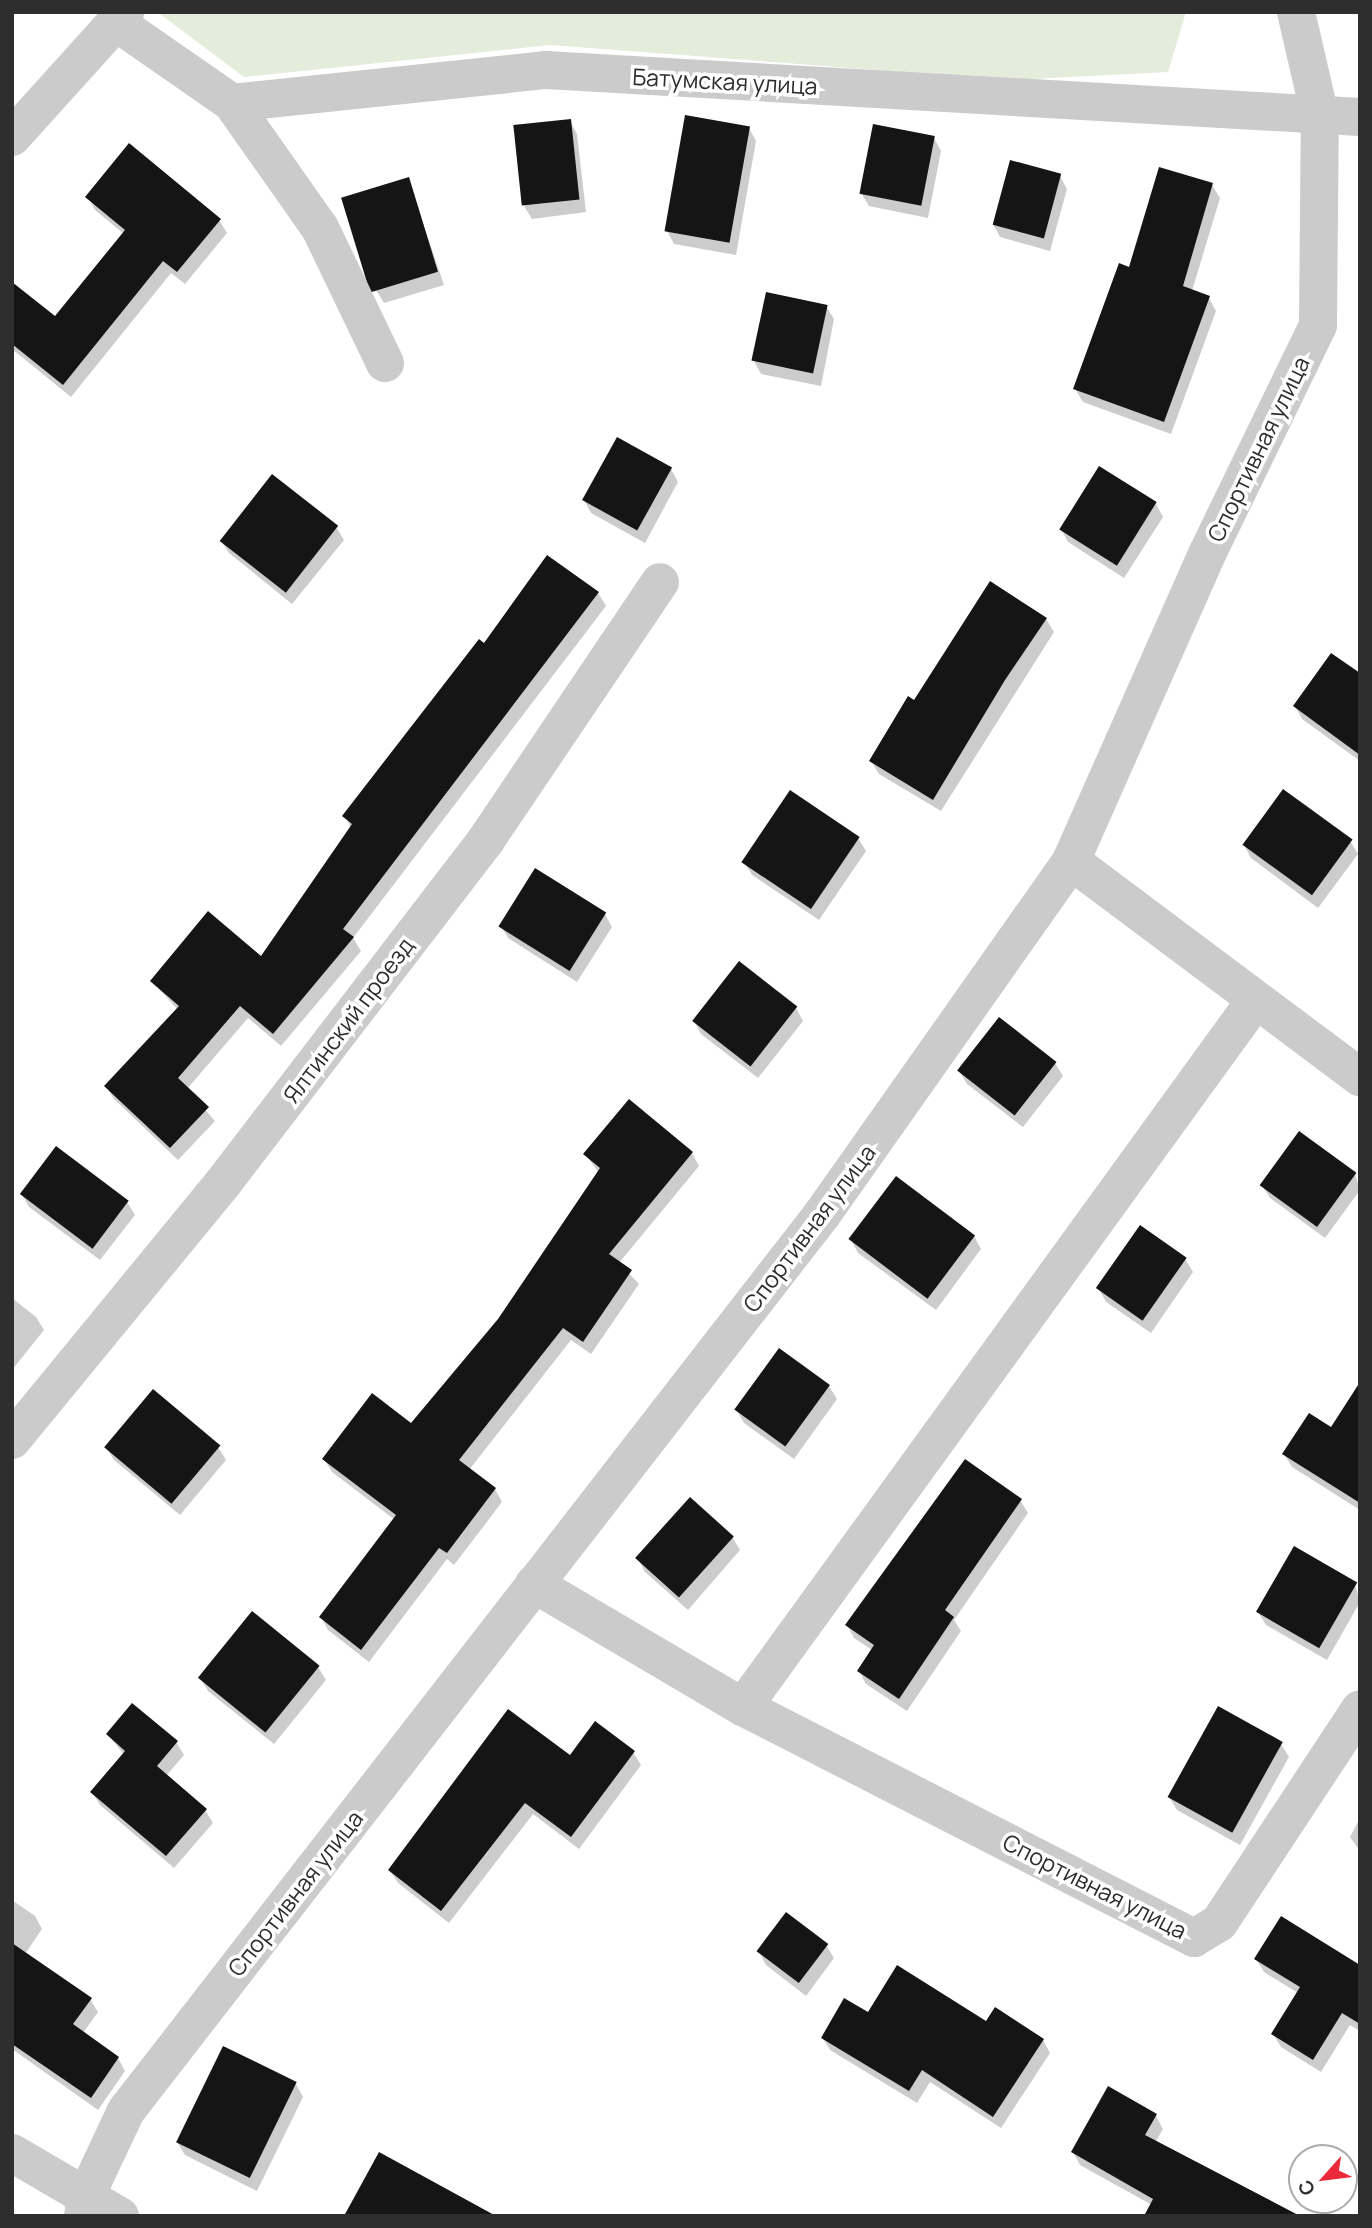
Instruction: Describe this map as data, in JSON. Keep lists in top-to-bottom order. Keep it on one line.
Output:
{"streets":{"street":["Батумская улица","Спортивная улица","Ялтинский проезд"]},"crossings":[["Батумская улица","Спортивная улица"]],"north":"bottom left"}
